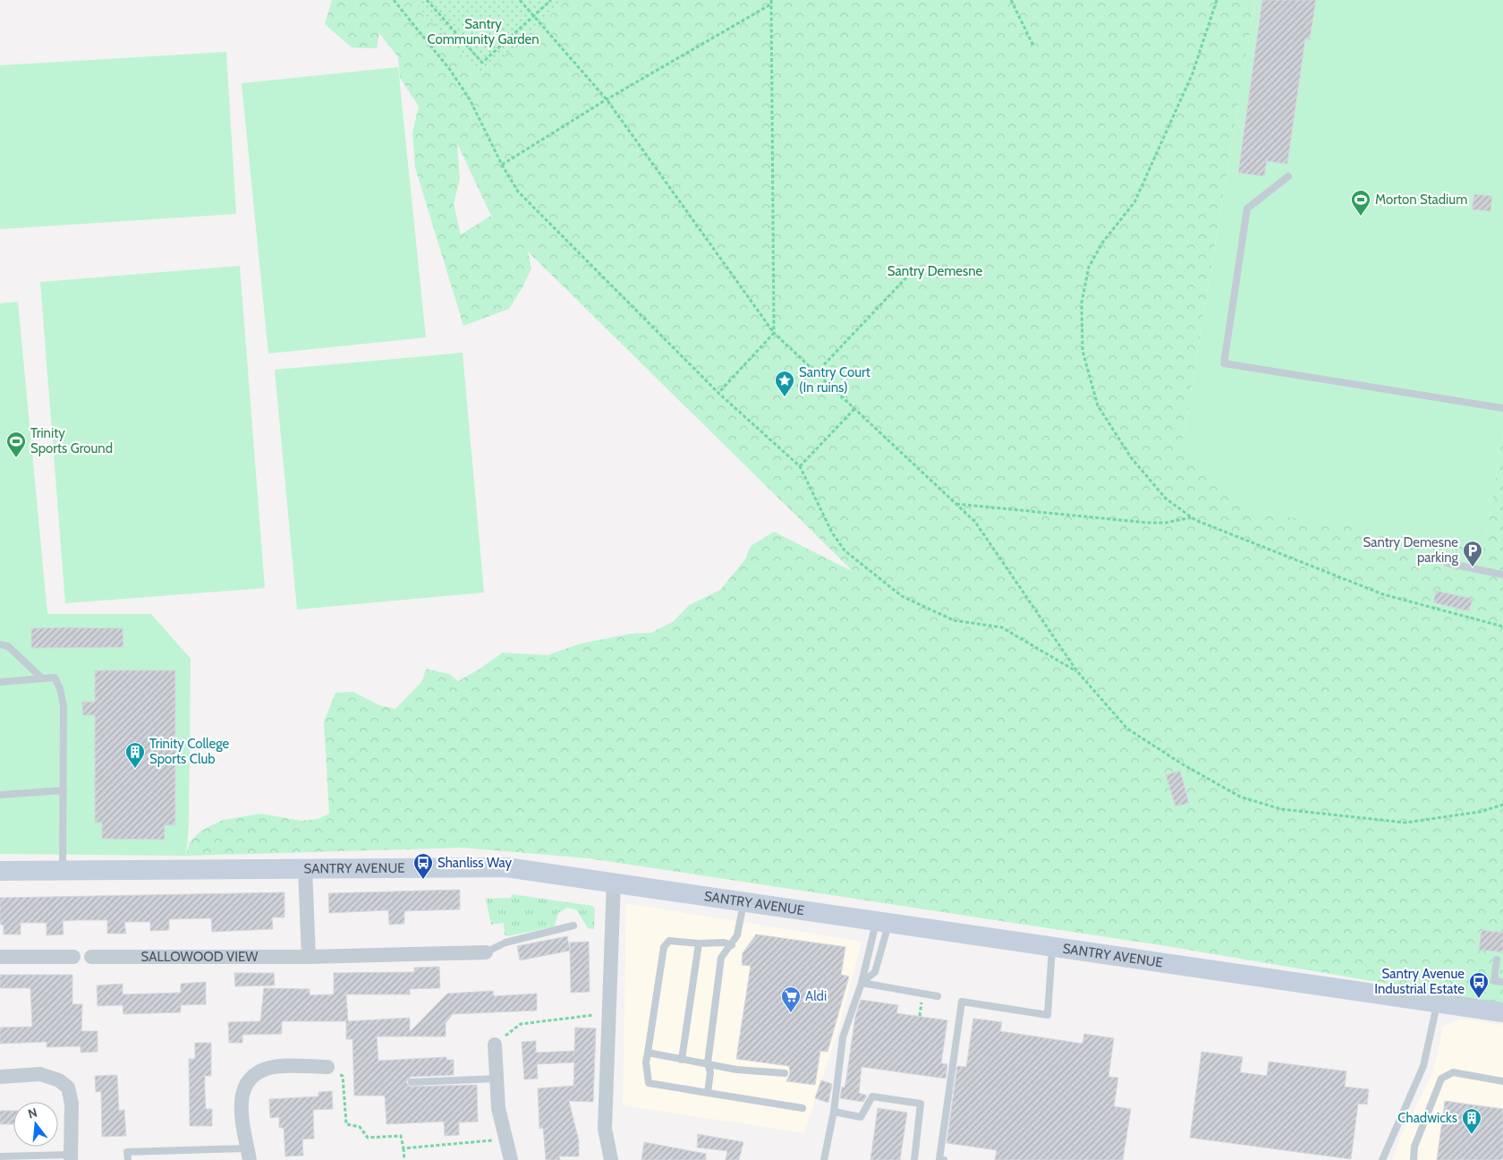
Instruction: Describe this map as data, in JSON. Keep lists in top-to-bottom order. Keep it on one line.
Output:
{"streets":{"main road":["SANTRY AVENUE"],"street":["SALLOWOOD VIEW"]},"parks":["Santry Community Garden","Santry Demesne"],"places":{"sports":["Morton Stadium","Trinity Sports Ground"],"place":["Santry Court (In ruins)"],"parking":["Santry Demesne parking"],"building":["Trinity College Sports Club","Chadwicks"],"bus stop":["Shanliss Way","Santry Avenue Industrial Estate"],"supermarket":["Aldi"]},"north":"top"}
